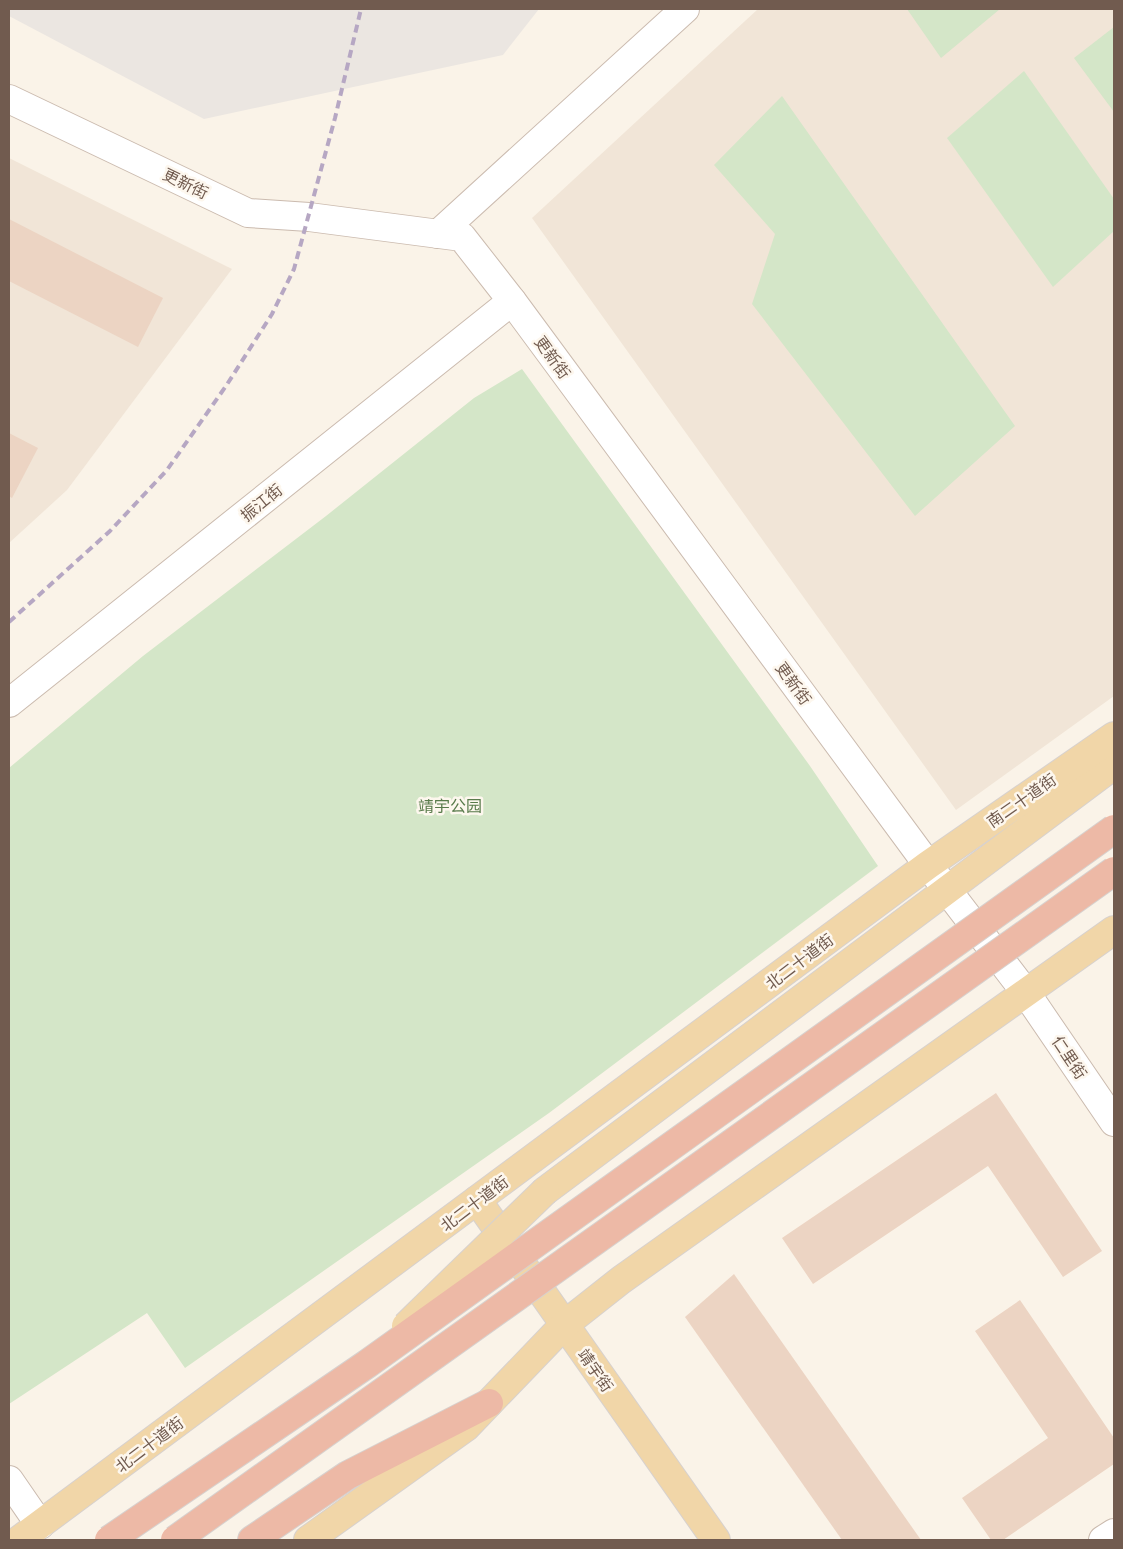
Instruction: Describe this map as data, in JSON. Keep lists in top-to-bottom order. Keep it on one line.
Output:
{"streets":{"main road":["南二十道街","北二十道街","靖宇街"],"street":["更新街","振江街","仁里街"]},"crossings":[["更新街","振江街"],["更新街","南二十道街"],["更新街","北二十道街"],["更新街","仁里街"],["南二十道街","北二十道街"],["北二十道街","靖宇街"]],"parks":["靖宇公园"]}
